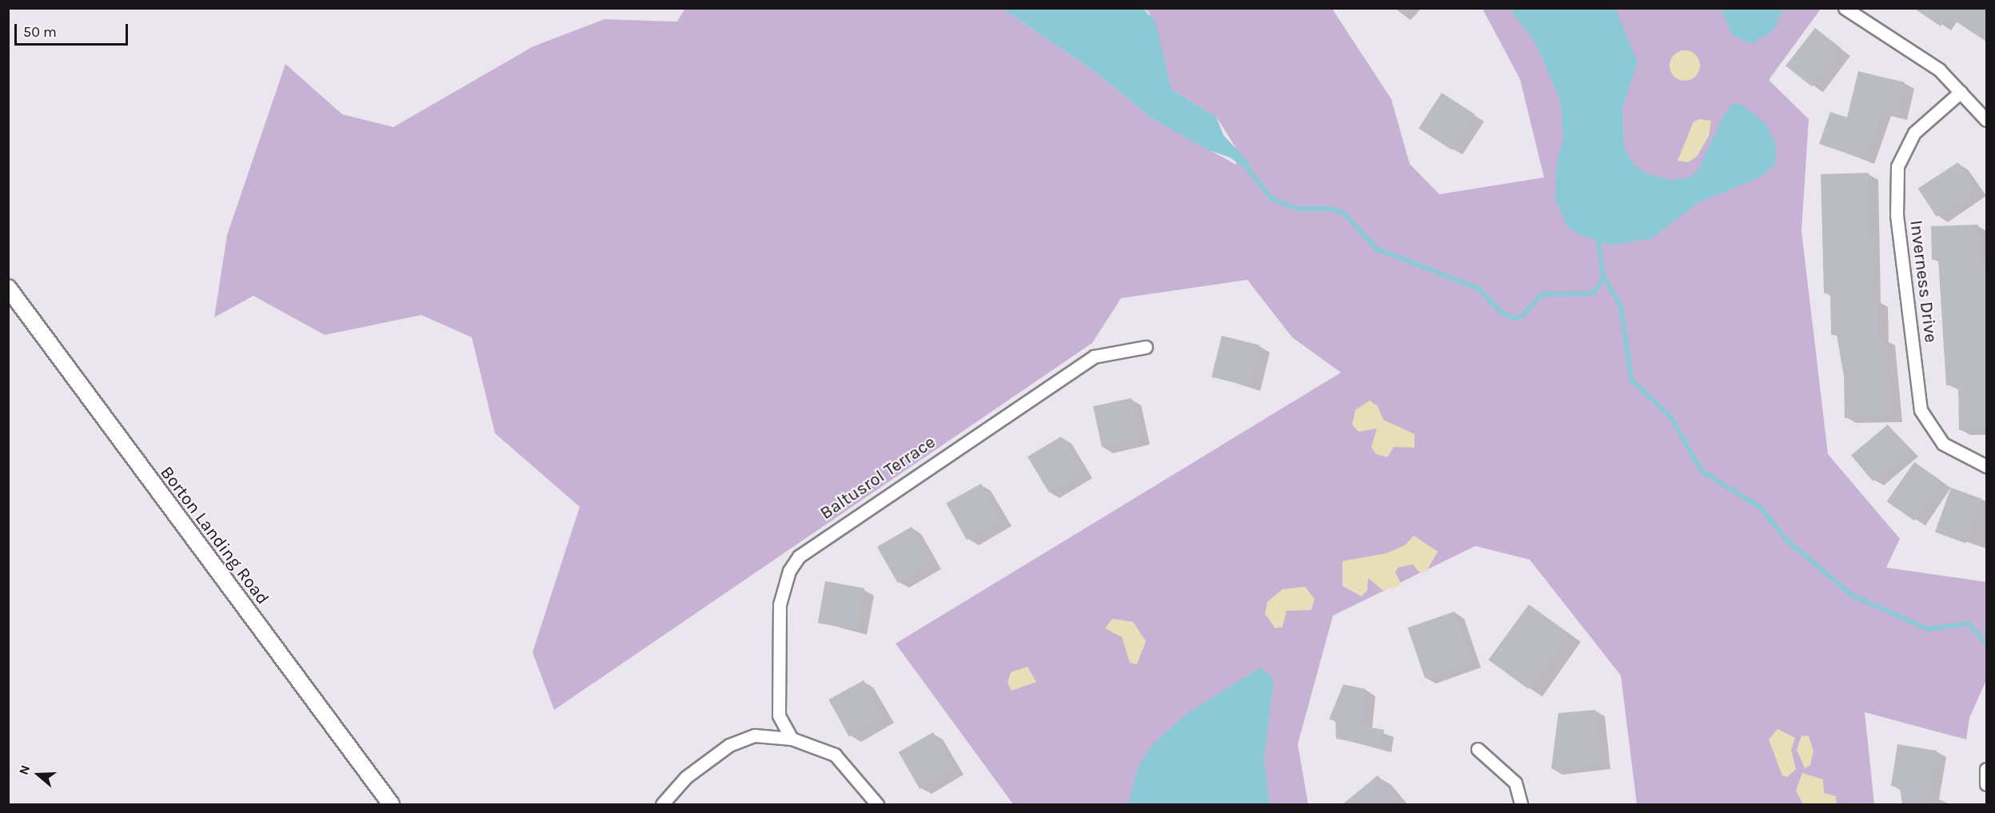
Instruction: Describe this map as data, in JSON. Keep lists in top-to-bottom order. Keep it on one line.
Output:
{"streets":{"street":["Inverness Drive","Baltusrol Terrace","Borton Landing Road"]},"scale_bar":"50 m","north":"left"}
